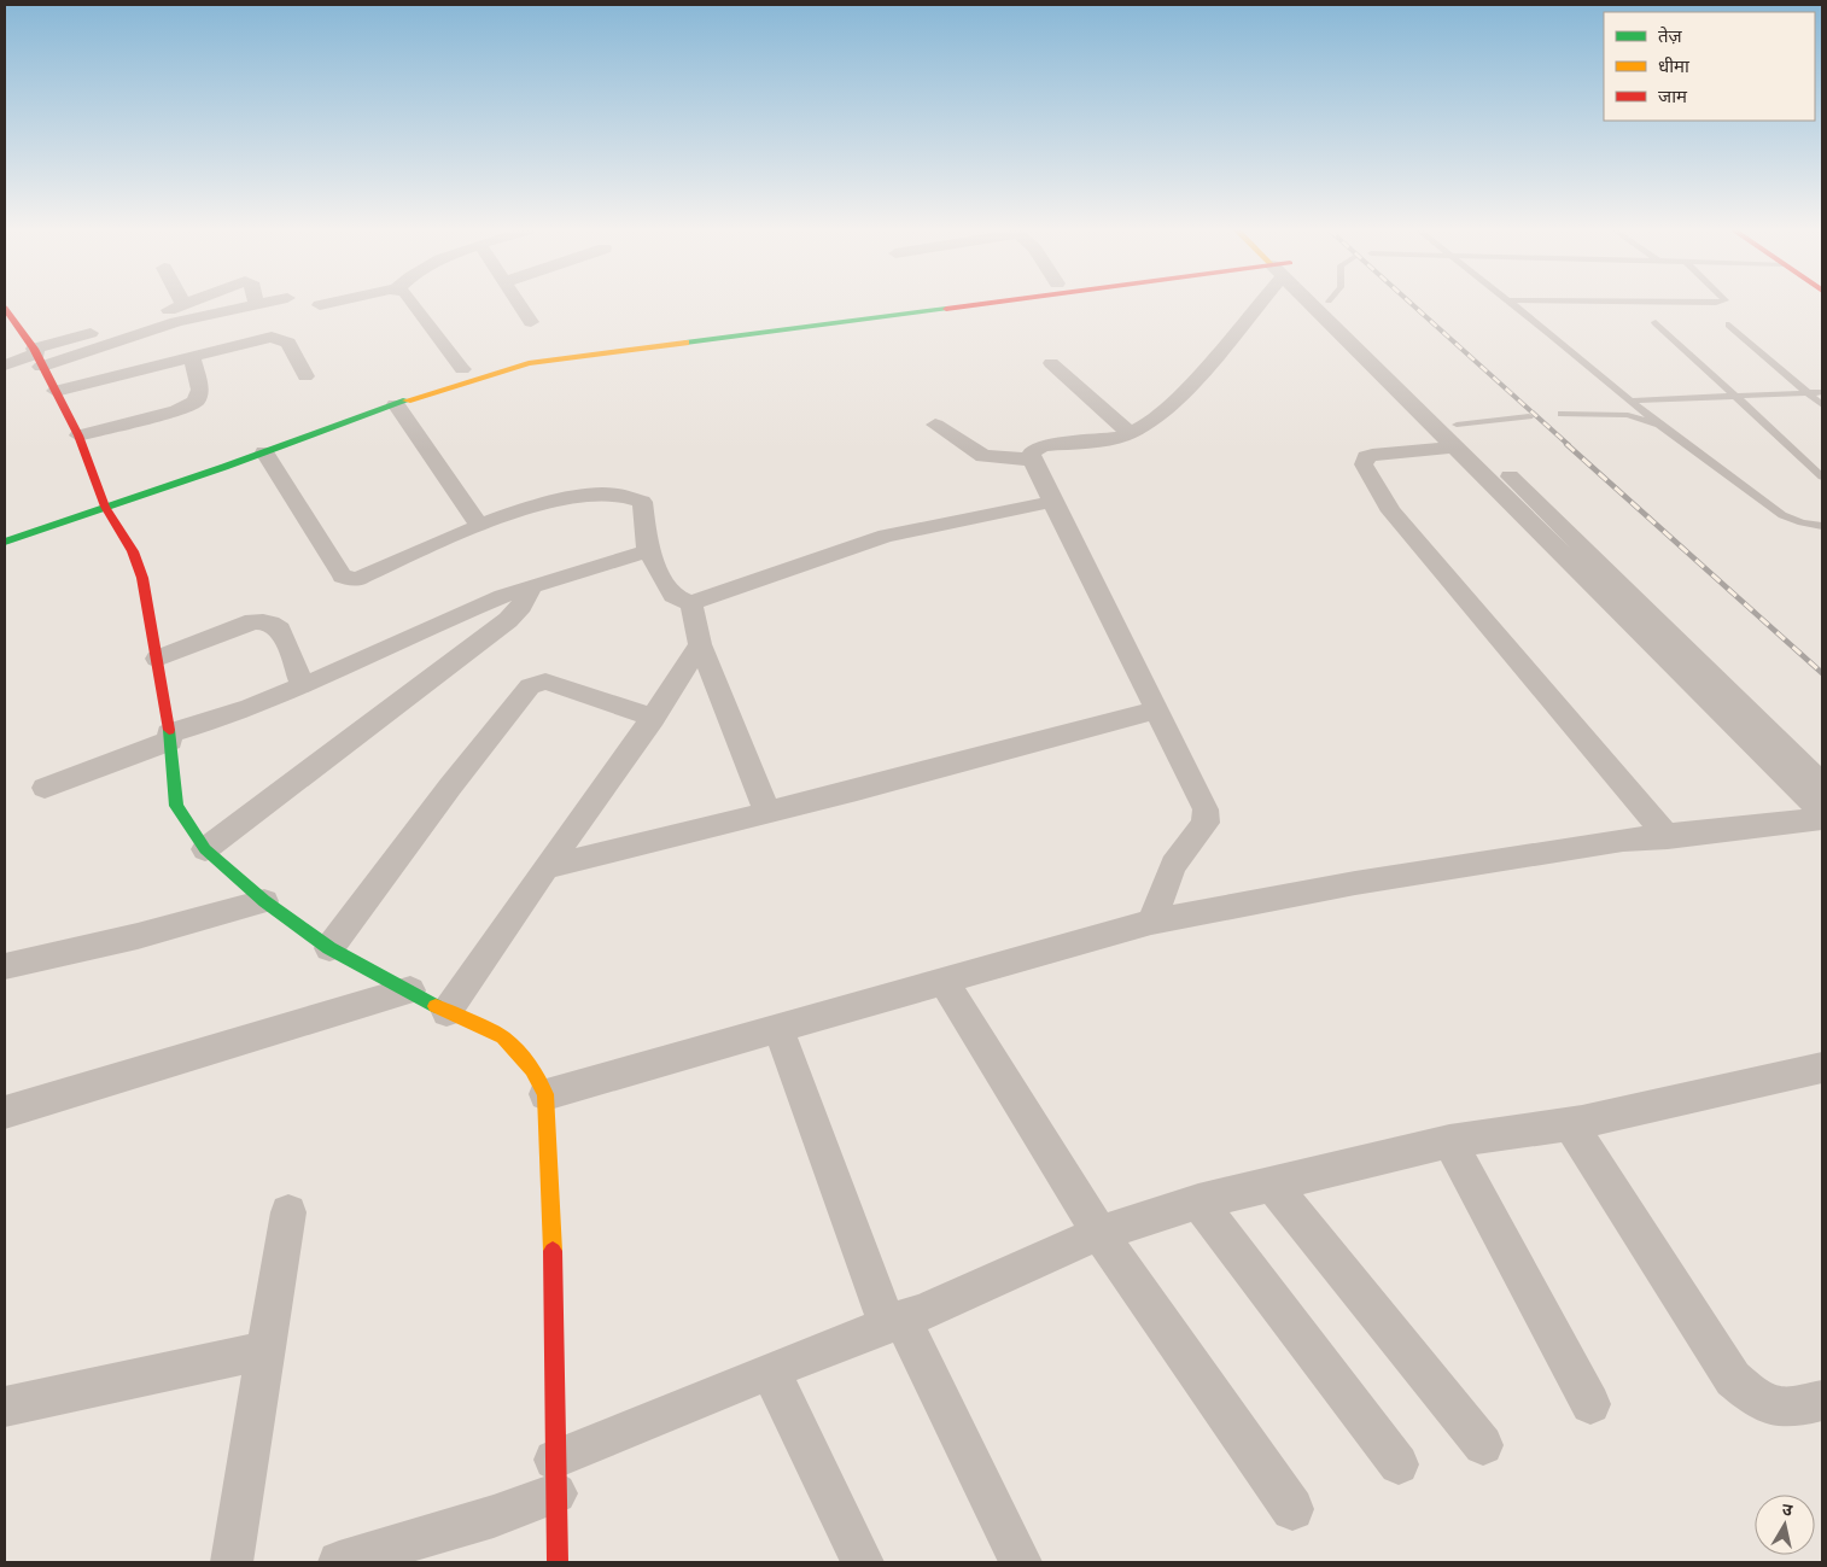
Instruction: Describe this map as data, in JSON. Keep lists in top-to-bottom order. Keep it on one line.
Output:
{"legend":["तेज़","धीमा","जाम"],"north":"top"}
